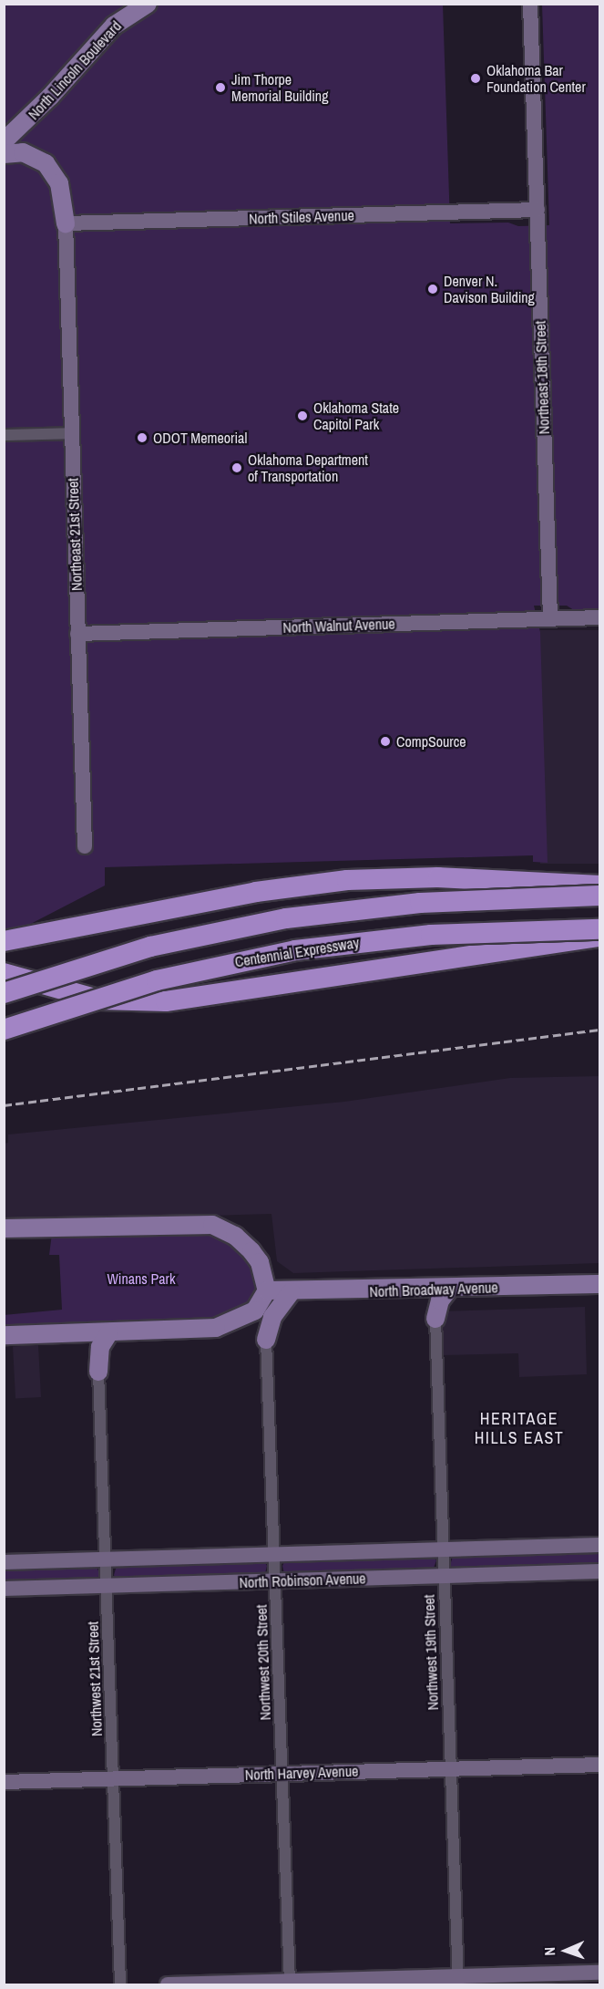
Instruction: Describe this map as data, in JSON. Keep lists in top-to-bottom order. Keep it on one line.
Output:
{"streets":{"highway":["Centennial Expressway"],"main road":["North Lincoln Boulevard","North Broadway Avenue"],"street":["North Stiles Avenue","Northeast 18th Street","Northeast 21st Street","North Walnut Avenue","North Robinson Avenue","Northwest 19th Street","Northwest 20th Street","Northwest 21st Street","North Harvey Avenue"]},"crossings":[["North Stiles Avenue","Northeast 18th Street"],["North Stiles Avenue","Northeast 21st Street"],["Northeast 18th Street","North Walnut Avenue"],["Northeast 21st Street","North Walnut Avenue"],["North Robinson Avenue","Northwest 19th Street"],["North Robinson Avenue","Northwest 20th Street"],["North Robinson Avenue","Northwest 21st Street"],["Northwest 19th Street","North Harvey Avenue"],["Northwest 20th Street","North Harvey Avenue"],["Northwest 21st Street","North Harvey Avenue"]],"districts":["HERITAGE HILLS EAST"],"parks":["Winans Park"],"places":["Oklahoma Bar Foundation Center","Jim Thorpe Memorial Building","Denver N. Davison Building","Oklahoma State Capitol Park","ODOT Memeorial","Oklahoma Department of Transportation","CompSource"],"north":"left"}
